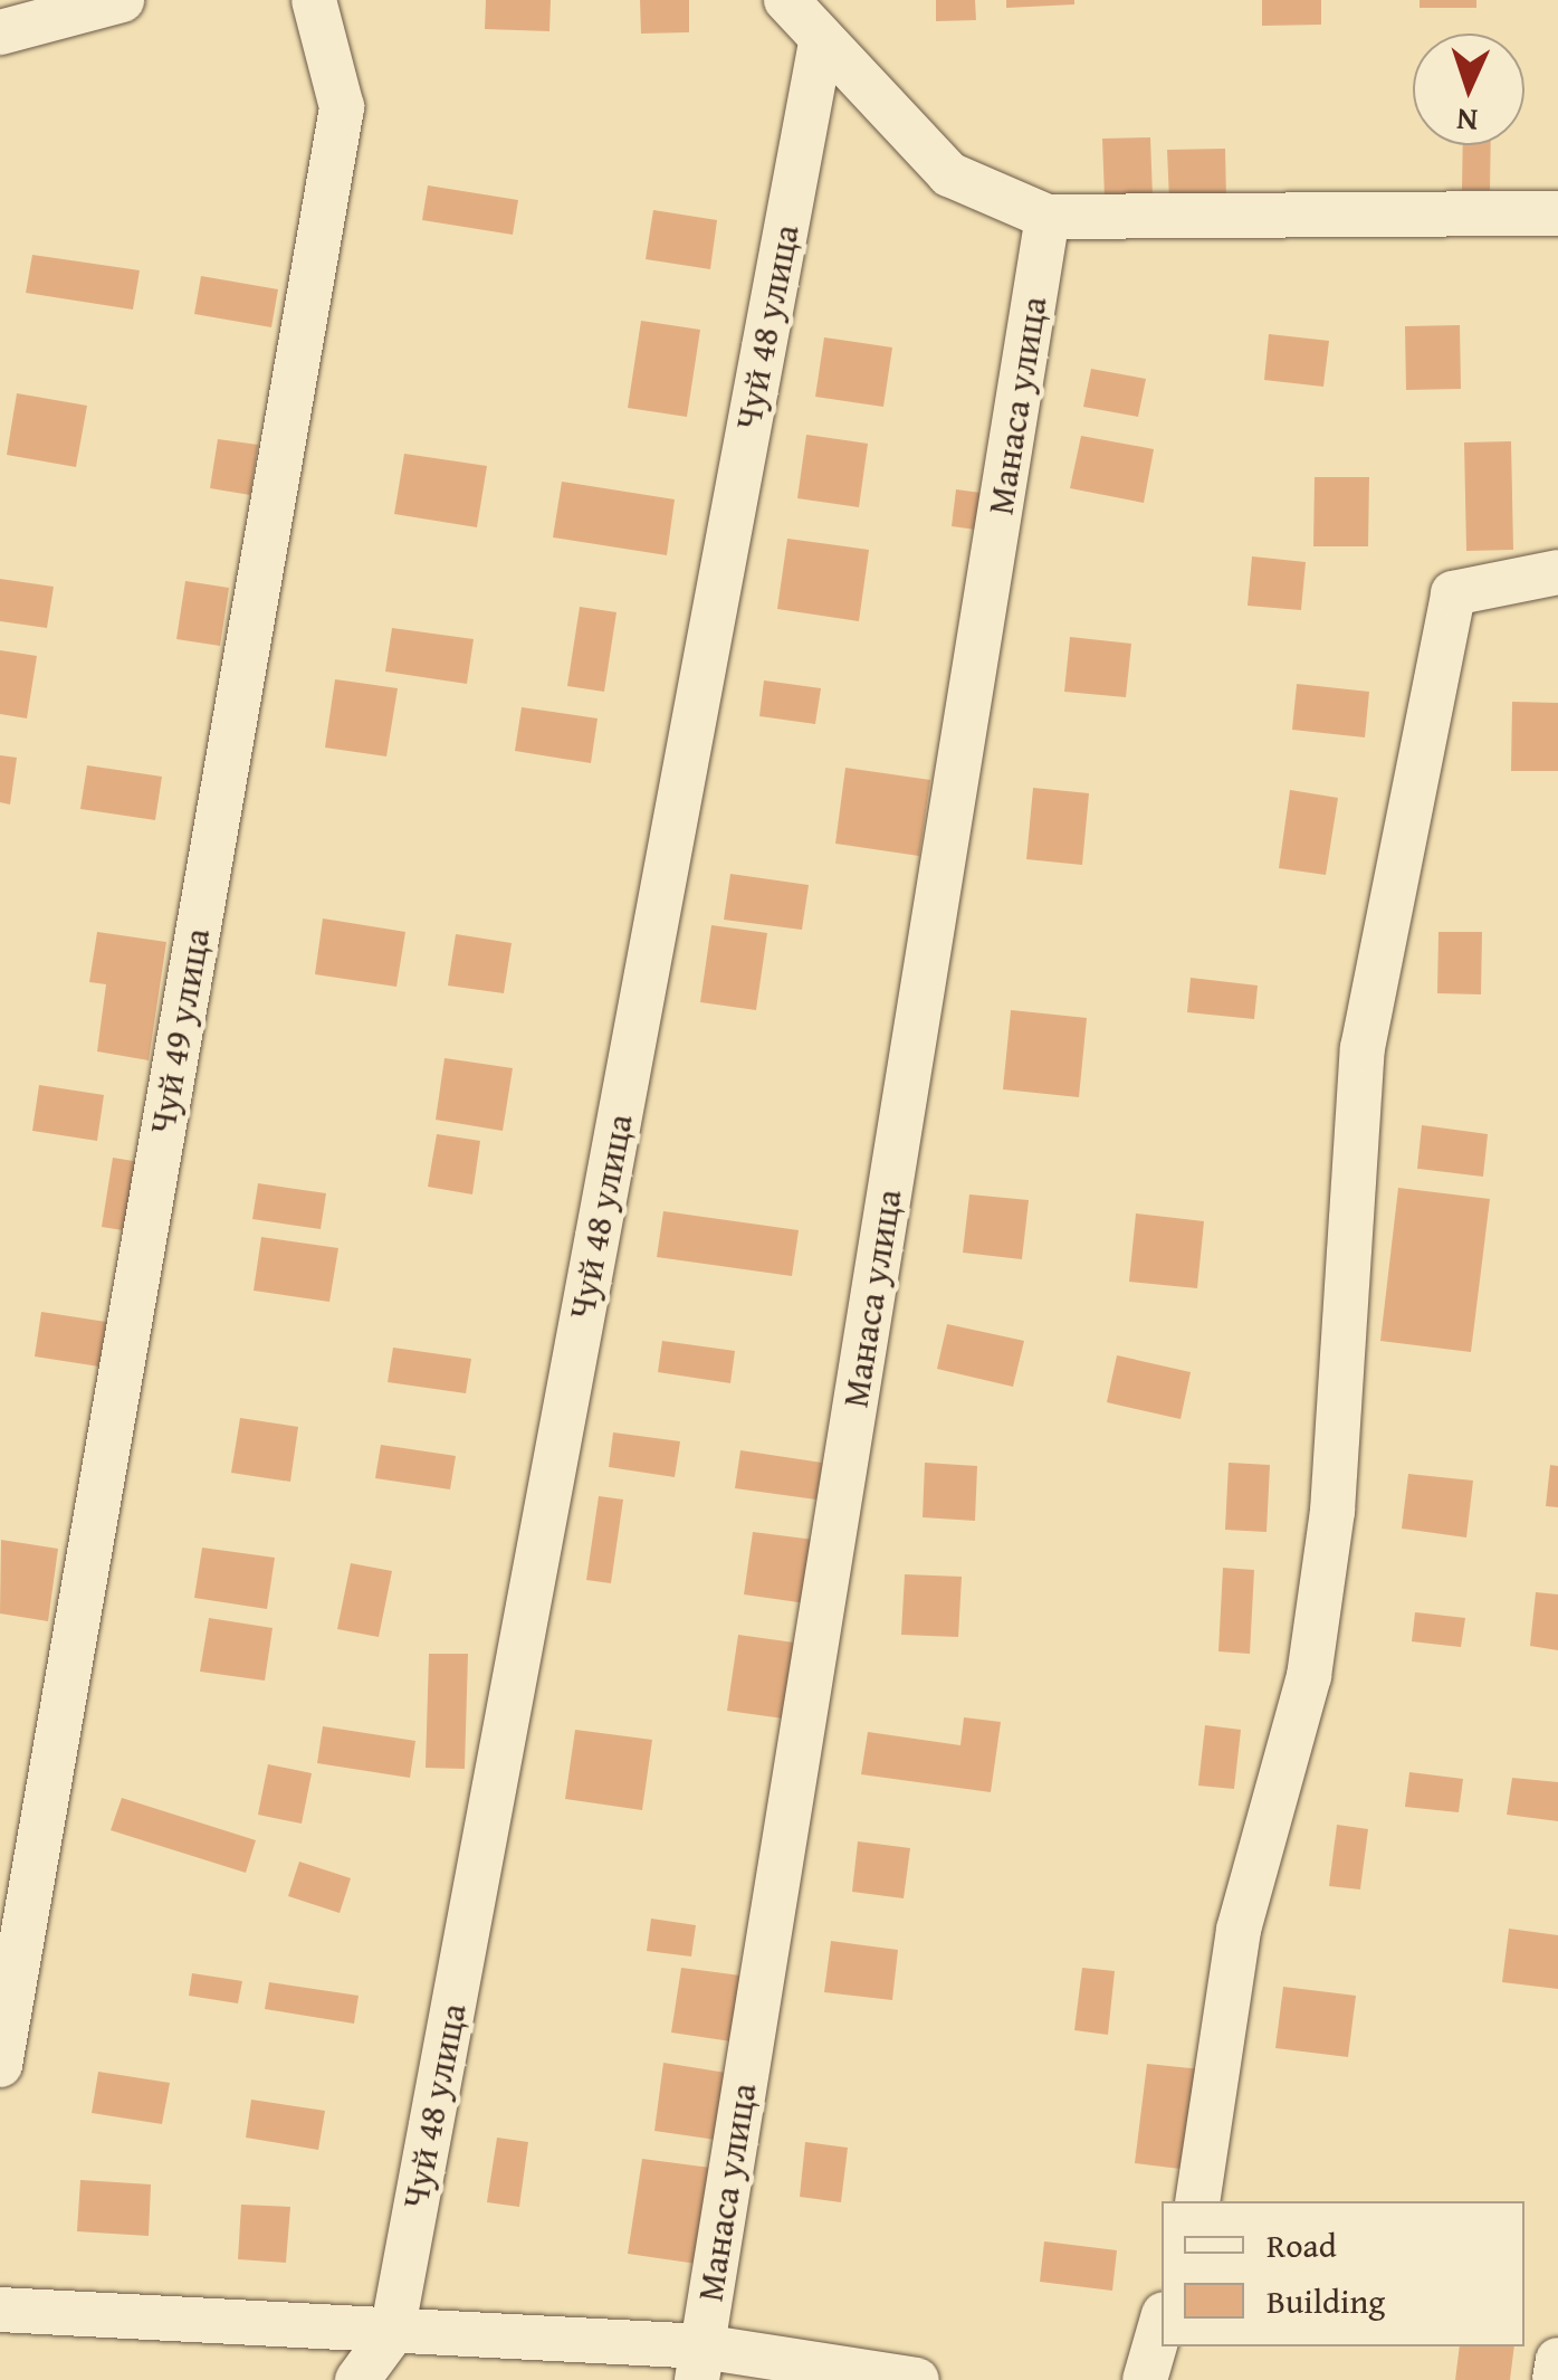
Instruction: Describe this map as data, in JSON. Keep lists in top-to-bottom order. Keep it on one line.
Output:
{"streets":{"street":["Чуй 48 улица","Манаса улица","Чуй 49 улица"]},"legend":["Road","Building"],"north":"bottom"}
